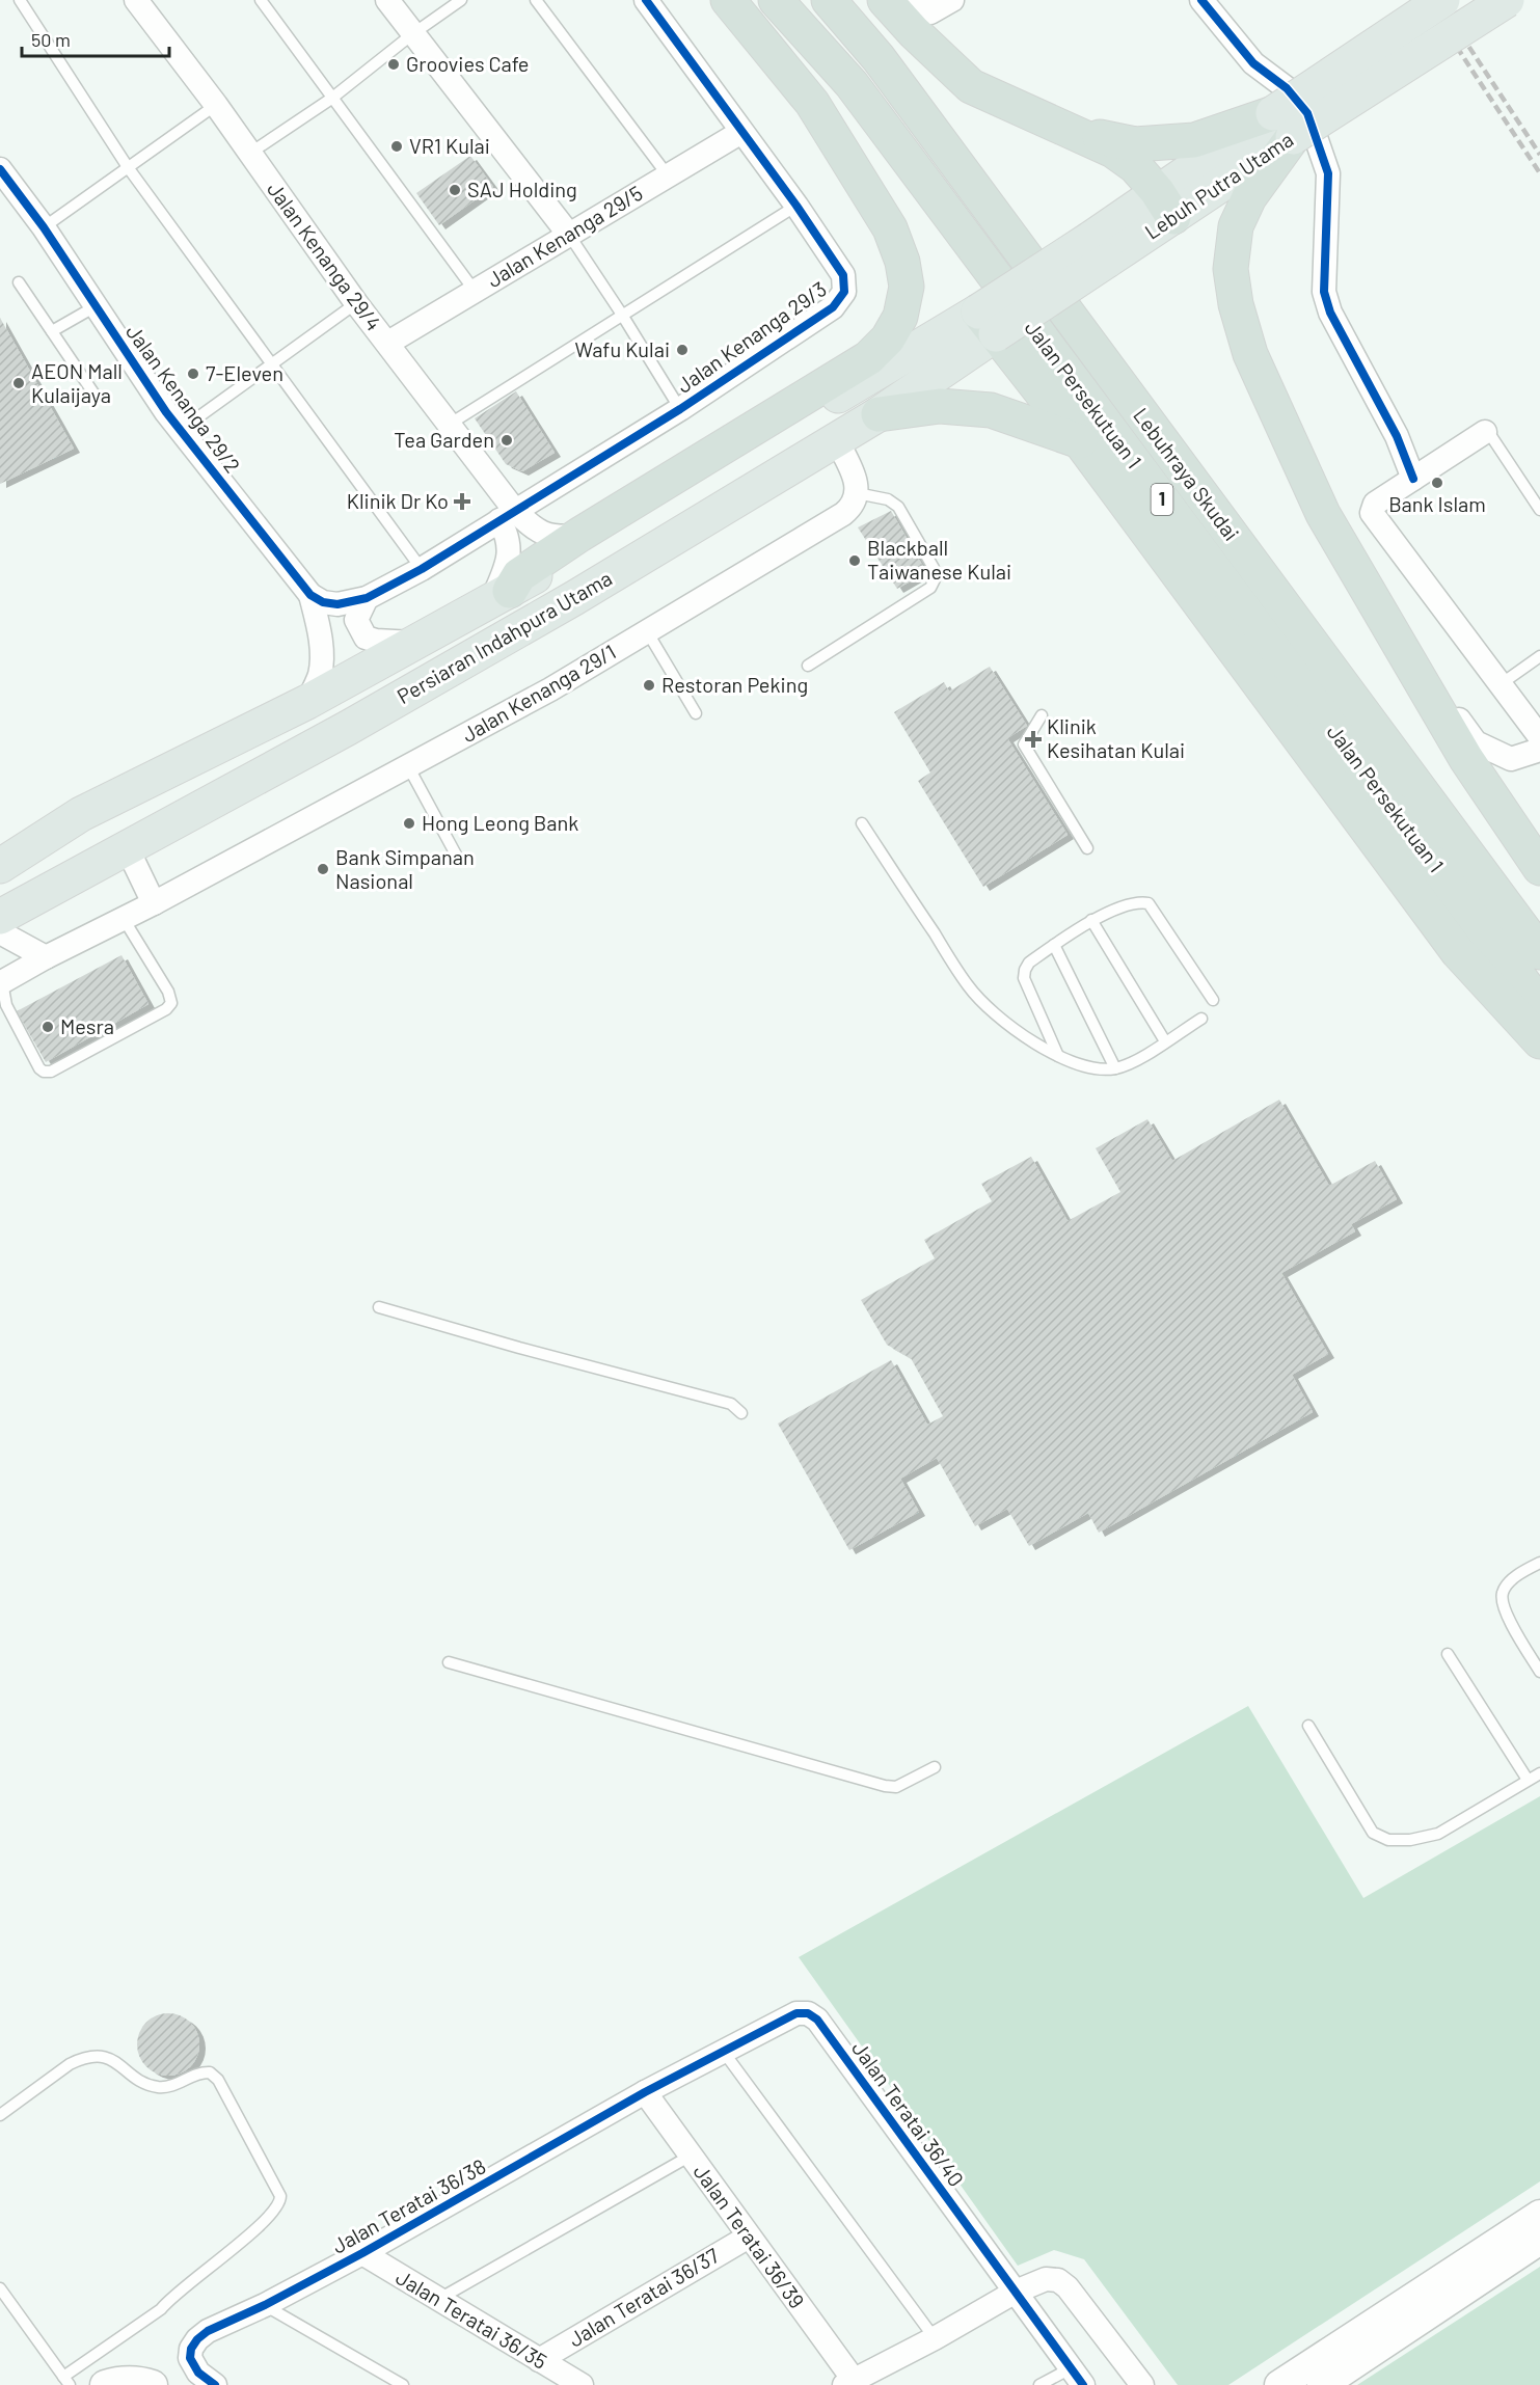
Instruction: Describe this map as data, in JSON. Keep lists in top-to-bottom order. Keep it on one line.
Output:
{"streets":{"highway":["Jalan Persekutuan 1","Lebuhraya Skudai","1"],"main road":["Lebuh Putra Utama","Persiaran Indahpura Utama"],"street":["Jalan Kenanga 29/5","Jalan Kenanga 29/4","Jalan Kenanga 29/3","Jalan Kenanga 29/2","Jalan Kenanga 29/1","Jalan Teratai 36/40","Jalan Teratai 36/38","Jalan Teratai 36/39","Jalan Teratai 36/37","Jalan Teratai 36/35"]},"crossings":[["Lebuh Putra Utama","Persiaran Indahpura Utama"],["Jalan Kenanga 29/5","Jalan Kenanga 29/4"],["Jalan Kenanga 29/5","Jalan Kenanga 29/3"],["Jalan Kenanga 29/4","Jalan Kenanga 29/3"],["Jalan Teratai 36/40","Jalan Teratai 36/38"],["Jalan Teratai 36/40","Jalan Teratai 36/39"],["Jalan Teratai 36/38","Jalan Teratai 36/39"],["Jalan Teratai 36/38","Jalan Teratai 36/35"],["Jalan Teratai 36/39","Jalan Teratai 36/37"],["Jalan Teratai 36/37","Jalan Teratai 36/35"]],"places":{"other":["Groovies Cafe","VR1 Kulai","SAJ Holding","Wafu Kulai","7-Eleven","AEON Mall Kulaijaya","Tea Garden","Bank Islam","Blackball Taiwanese Kulai","Restoran Peking","Hong Leong Bank","Bank Simpanan Nasional","Mesra"],"health":["Klinik Dr Ko","Klinik Kesihatan Kulai"]},"scale_bar":"50 m"}
